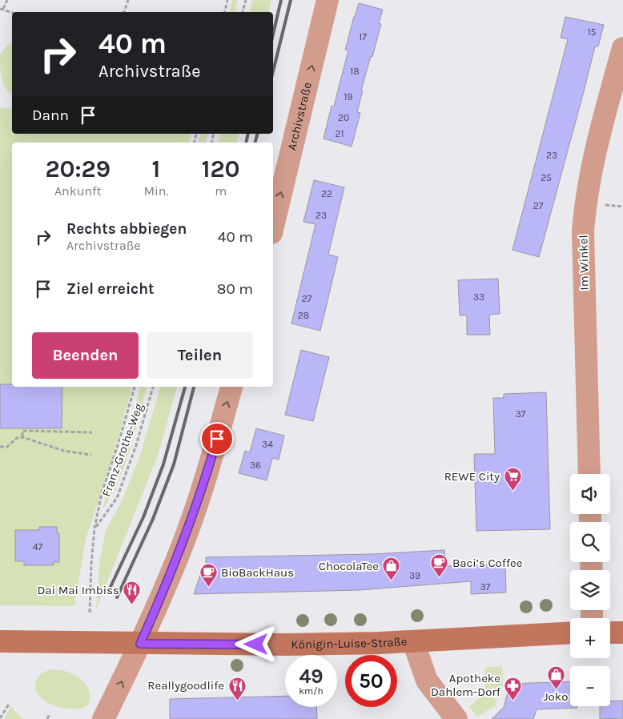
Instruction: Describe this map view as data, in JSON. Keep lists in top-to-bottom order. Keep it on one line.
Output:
{"streets":{"main road":["Königin-Luise-Straße"],"street":["Archivstraße","Im Winkel"],"path":["Franz-Grothe-Weg"]},"one_way":["Archivstraße"],"places":{"supermarket":["REWE City"],"cafe":["Baci’s Coffee","BioBackHaus"],"shop":["ChocolaTee","Joko"],"restaurant":["Dai Mai Imbiss","Reallygoodlife"],"pharmacy":["Apotheke Dahlem-Dorf"]},"house_numbers":["15","17","18","19","20","21","23","25","22","27","23","33","27","28","37","34","36","47","39","37"],"page":{"turn":["40 m","Archivstraße"],"then":"Dann","eta":["20:29","Ankunft","1","Min.","120","m"],"list":[{"name":"Rechts abbiegen","note":"Archivstraße","value":"40 m"},{"name":"Ziel erreicht","value":"80 m"}],"buttons":["Beenden","Teilen"],"map_buttons":["+","−"],"speed":"49 km/h","limit":"50"}}
